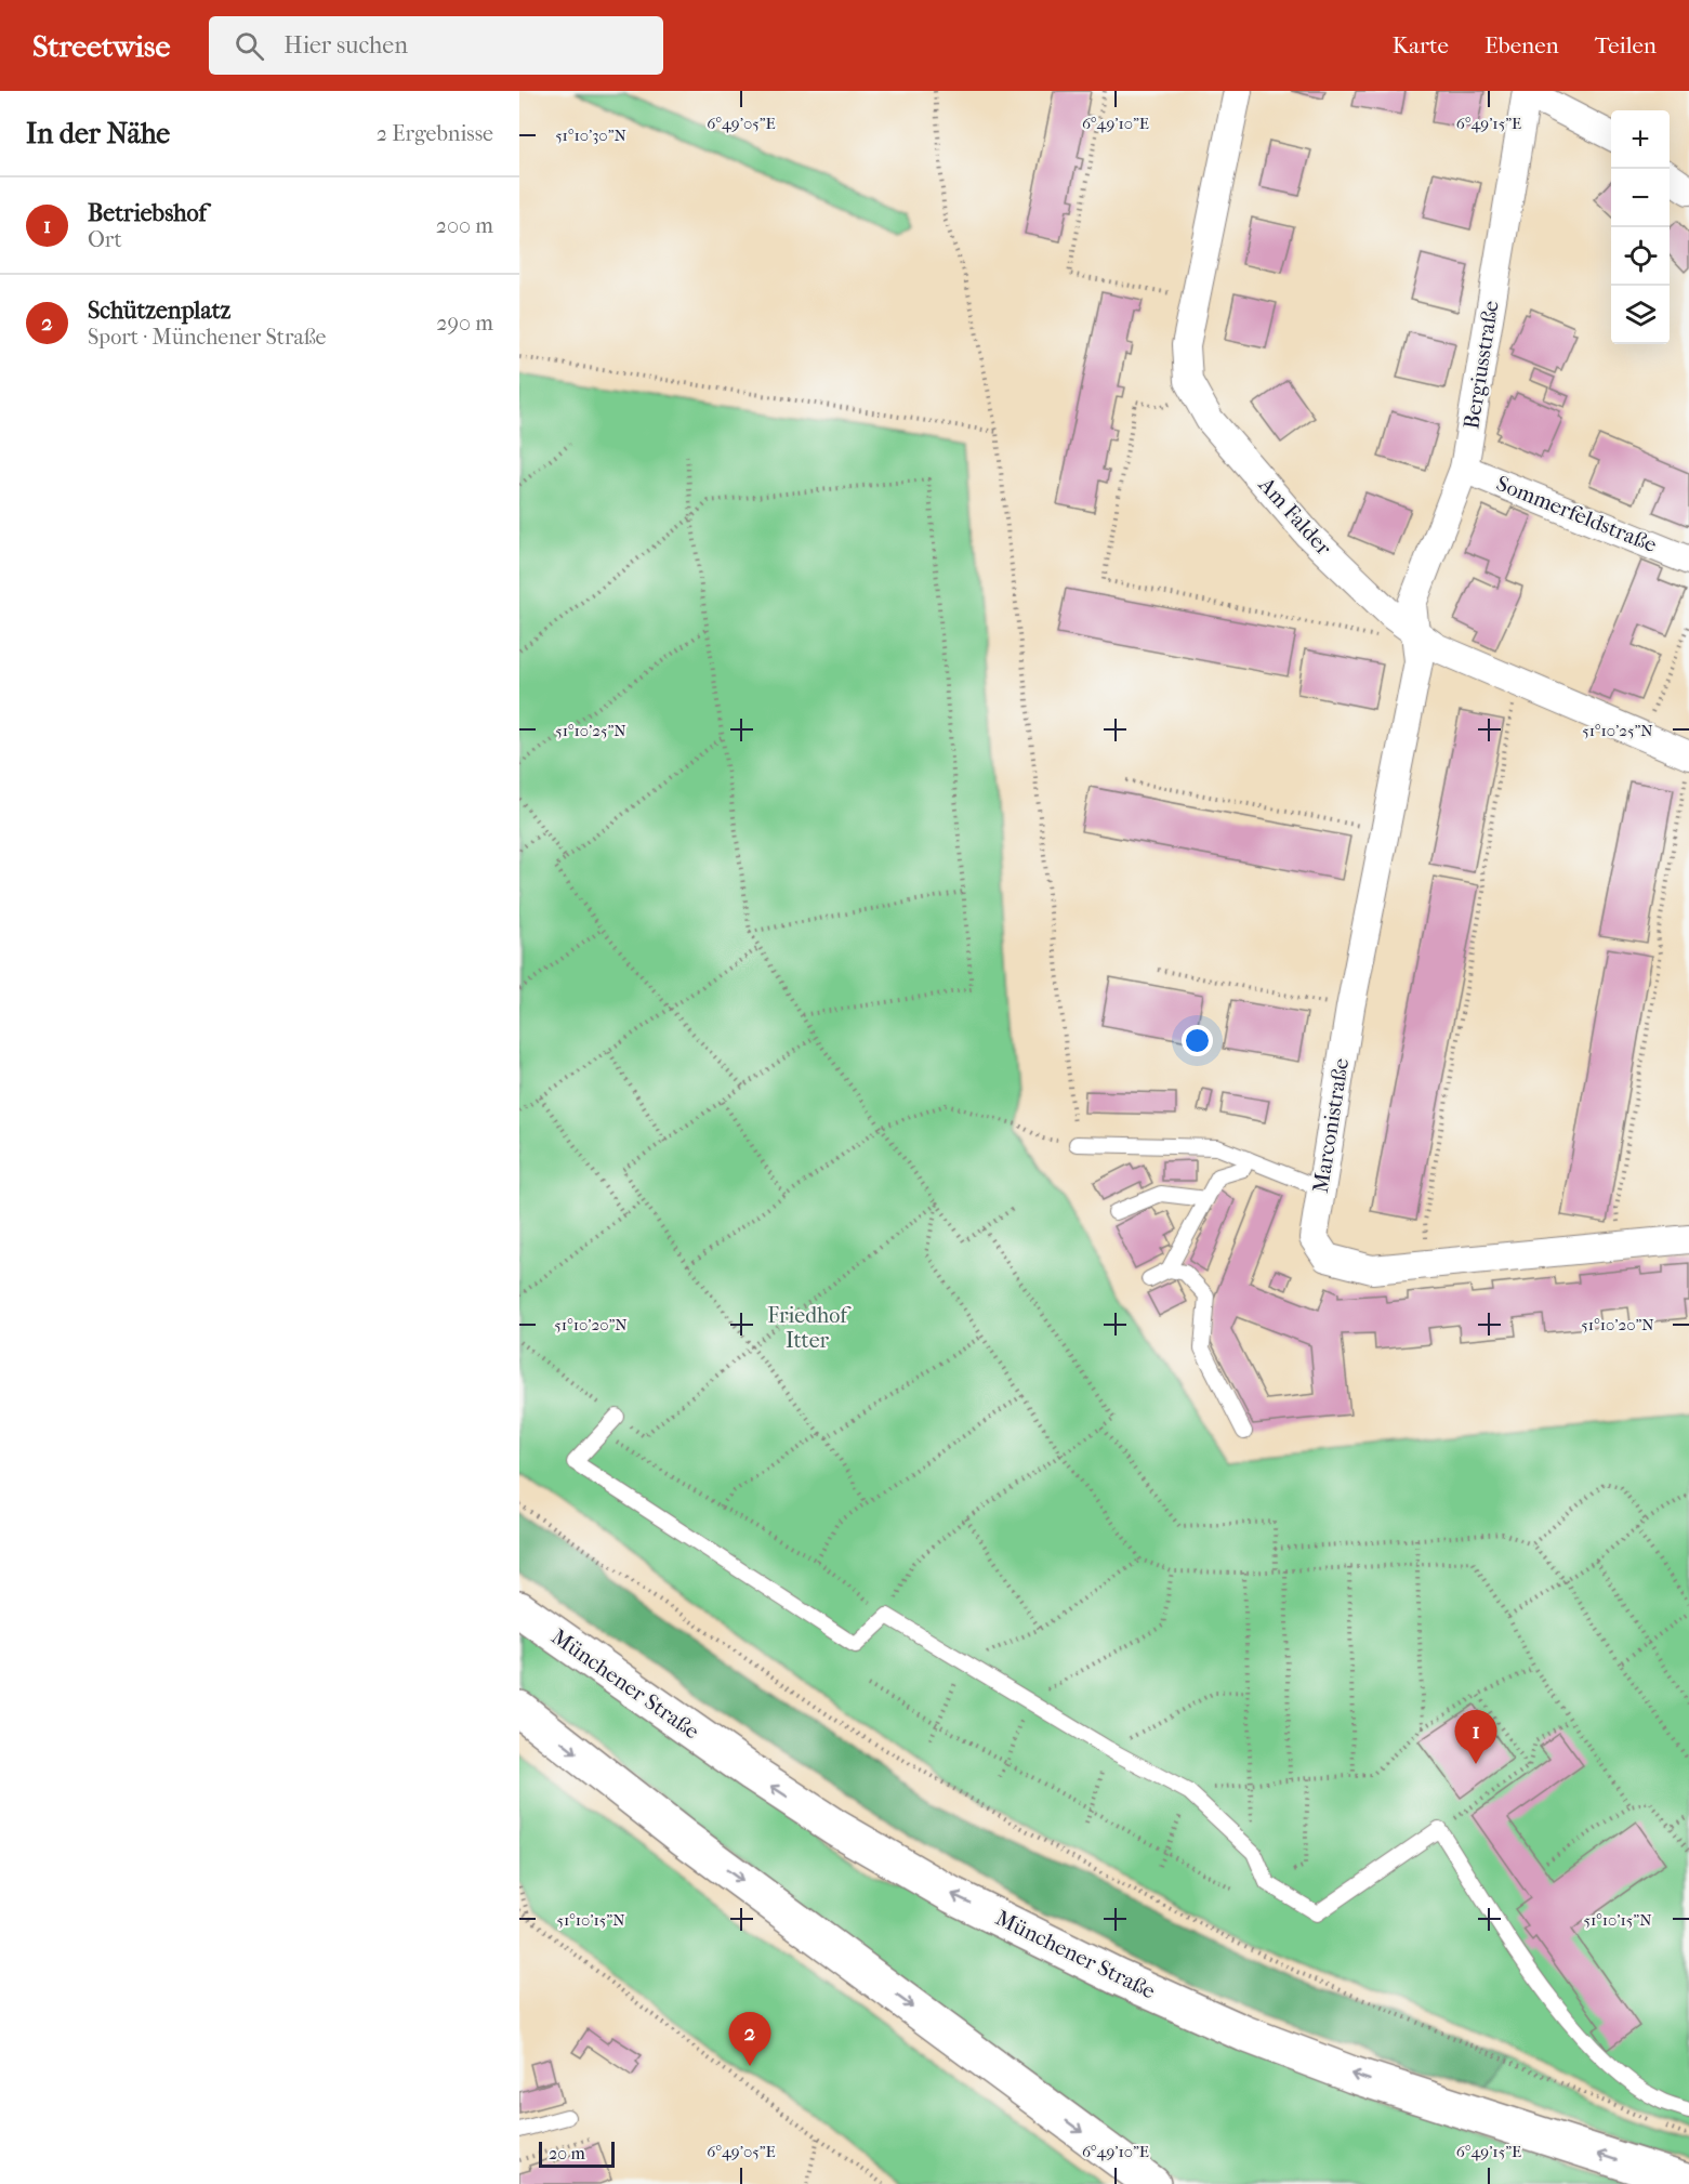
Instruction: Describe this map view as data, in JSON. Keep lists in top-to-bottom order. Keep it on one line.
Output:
{"streets":{"main road":["Münchener Straße"],"street":["Bergiusstraße","Sommerfeldstraße","Am Falder","Marconistraße"]},"crossings":[["Bergiusstraße","Sommerfeldstraße"],["Bergiusstraße","Am Falder"],["Bergiusstraße","Marconistraße"],["Am Falder","Marconistraße"]],"parks":["Friedhof Itter"],"scale_bar":"20 m","page":{"header":"Streetwise","search":"Hier suchen","nav":["Karte","Ebenen","Teilen"],"heading":["In der Nähe","2 Ergebnisse"],"map_buttons":["+","−"],"list":[{"mark":"1","name":"Betriebshof","note":"Ort","value":"200 m"},{"mark":"2","name":"Schützenplatz","note":"Sport · Münchener Straße","value":"290 m"}],"pins":["1","2"],"scale":"20 m"},"coordinates":["6°49'05\"E","6°49'10\"E","6°49'15\"E","51°10'30\"N","51°10'25\"N","51°10'20\"N","51°10'15\"N"]}
